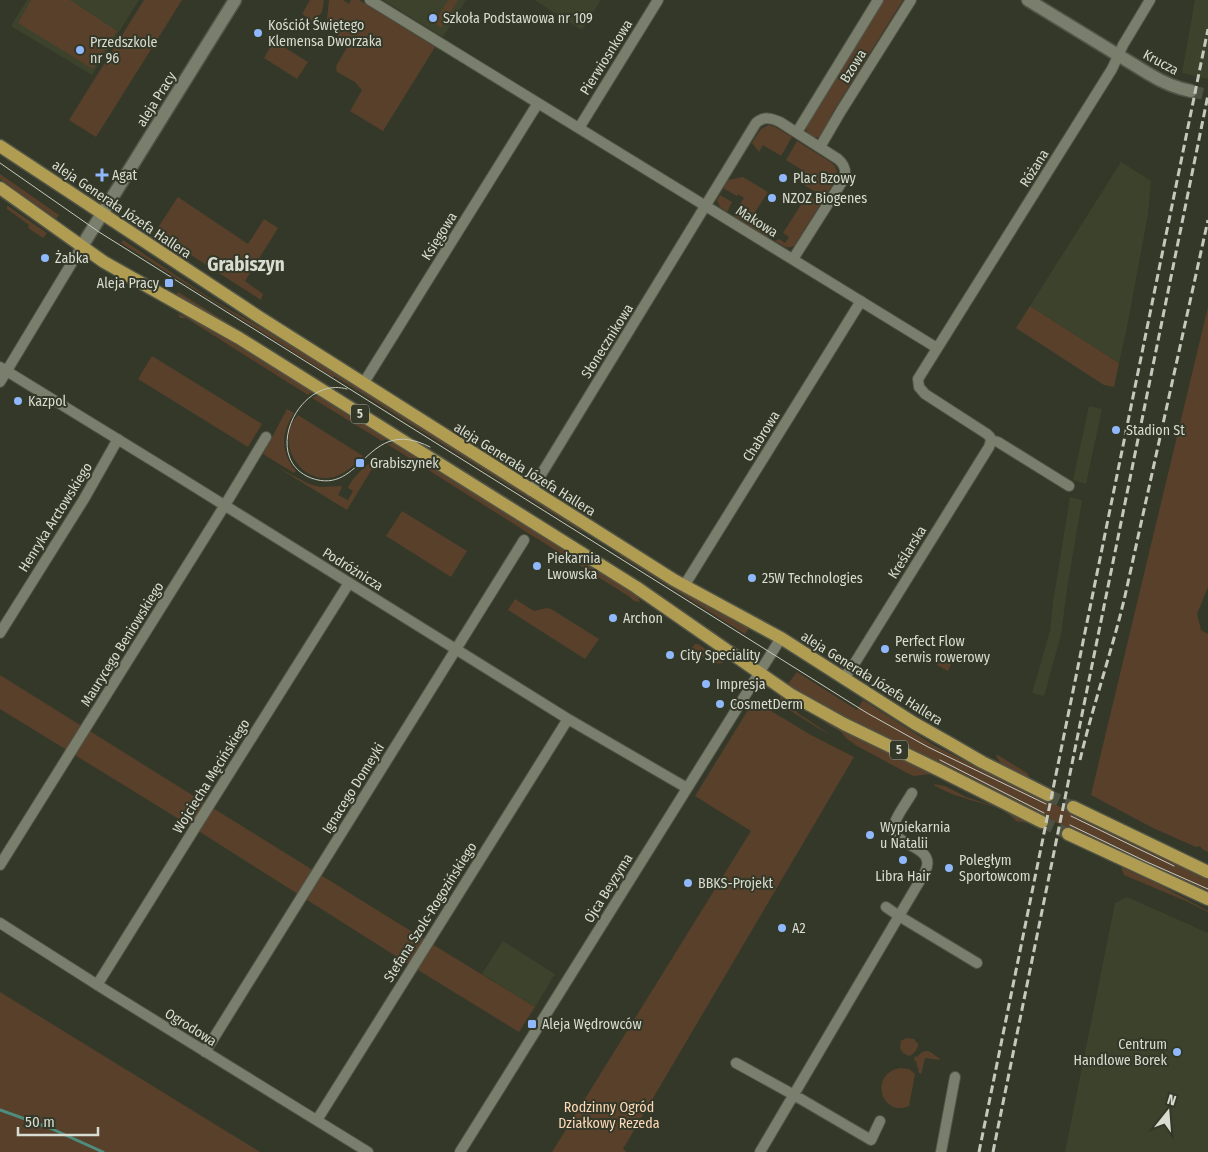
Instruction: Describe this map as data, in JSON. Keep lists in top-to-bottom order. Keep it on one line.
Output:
{"streets":{"main road":["aleja Generała Józefa Hallera","5"],"street":["Pierwiosnkowa","Krucza","Bzowa","aleja Pracy","Różana","Makowa","Księgowa","Słonecznikowa","Chabrowa","Henryka Arctowskiego","Kreślarska","Podróżnicza","Maurycego Beniowskiego","Wojciecha Męcińskiego","Ignacego Domeyki","Ojca Beyzyma","Stefana Szolc-Rogozińskiego","Ogrodowa"]},"crossings":[["Pierwiosnkowa","Makowa"],["Krucza","Różana"],["aleja Pracy","aleja Generała Józefa Hallera"],["aleja Pracy","5"],["Różana","Makowa"],["aleja Generała Józefa Hallera","Księgowa"],["aleja Generała Józefa Hallera","Słonecznikowa"],["aleja Generała Józefa Hallera","Chabrowa"],["aleja Generała Józefa Hallera","Kreślarska"],["aleja Generała Józefa Hallera","Ojca Beyzyma"],["Makowa","Księgowa"],["Makowa","Słonecznikowa"],["Makowa","Chabrowa"],["5","Ojca Beyzyma"],["Henryka Arctowskiego","Podróżnicza"],["Podróżnicza","Maurycego Beniowskiego"],["Podróżnicza","Wojciecha Męcińskiego"],["Podróżnicza","Ignacego Domeyki"],["Podróżnicza","Ojca Beyzyma"],["Podróżnicza","Stefana Szolc-Rogozińskiego"],["Wojciecha Męcińskiego","Ogrodowa"],["Ignacego Domeyki","Ogrodowa"],["Stefana Szolc-Rogozińskiego","Ogrodowa"]],"districts":["Grabiszyn"],"parks":["Rodzinny Ogród Działkowy Rezeda"],"places":{"other":["Szkoła Podstawowa nr 109","Kościół Świętego Klemensa Dworzaka","Przedszkole nr 96","Plac Bzowy","NZOZ Biogenes","Żabka","Kazpol","Stadion St","Piekarnia Lwowska","25W Technologies","Archon","Perfect Flow serwis rowerowy","City Speciality","Impresja","CosmetDerm","Wypiekarnia u Natalii","Libra Hair","Poległym Sportowcom","BBKS-Projekt","A2","Centrum Handlowe Borek"],"health":["Agat"],"transit":["Aleja Pracy","Grabiszynek","Aleja Wędrowców"]},"scale_bar":"50 m","north":"top"}
